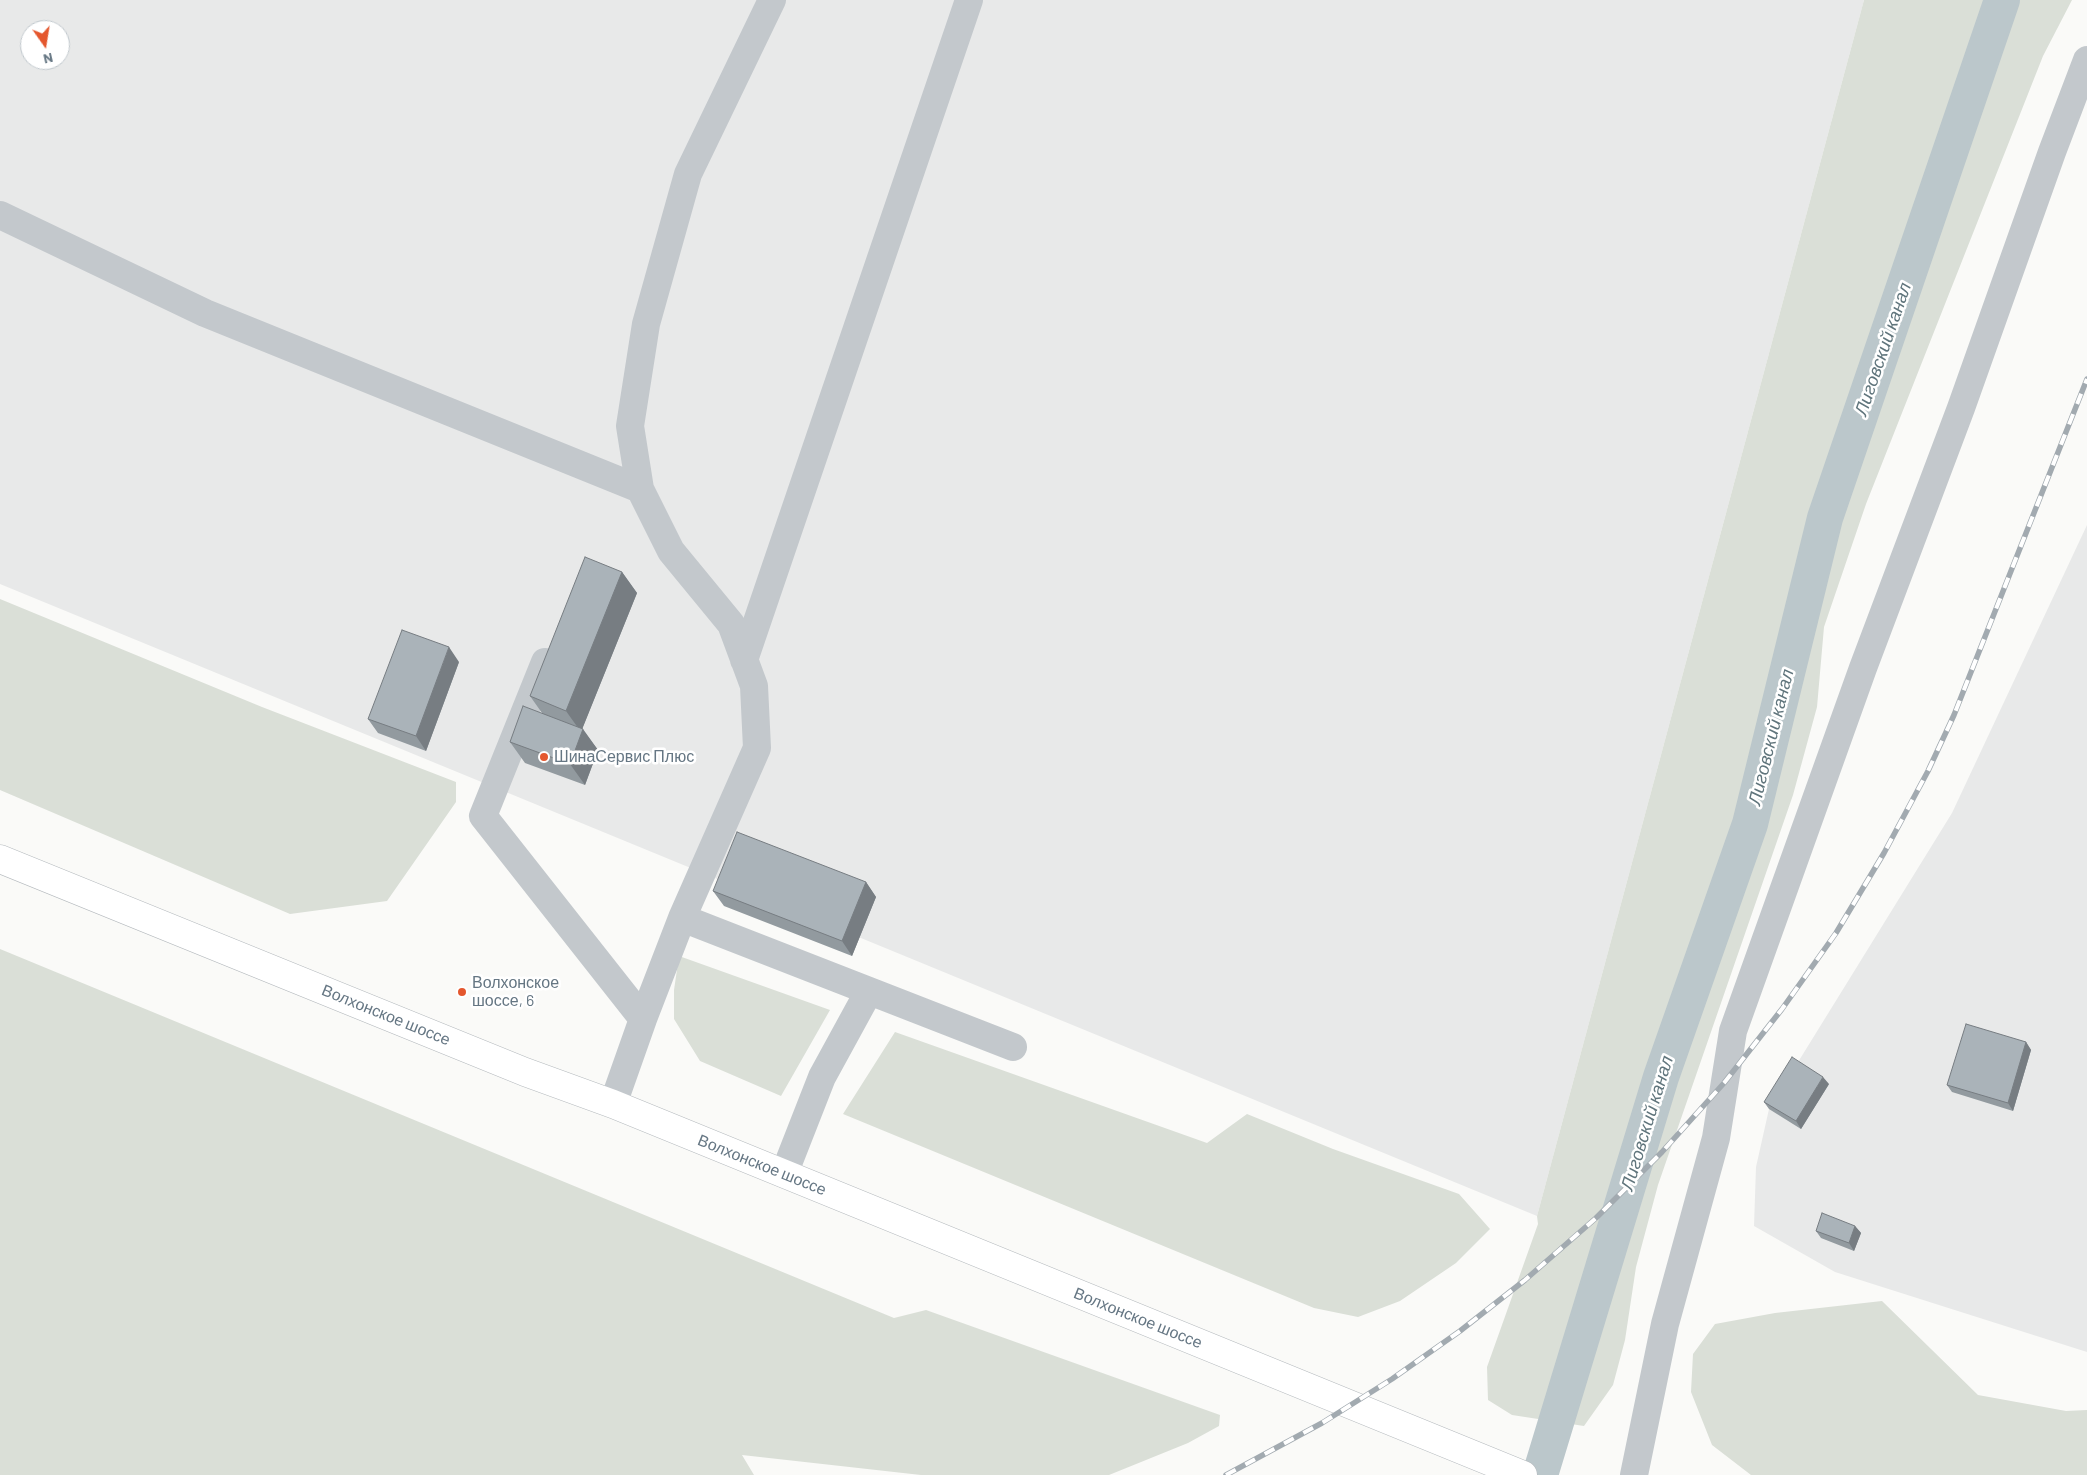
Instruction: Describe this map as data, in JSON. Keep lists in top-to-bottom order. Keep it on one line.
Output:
{"streets":{"main road":["Волхонское шоссе"]},"water":["Лиговский канал"],"places":["ШинаСервис Плюс","Волхонское шоссе, 6"],"north":"bottom"}
